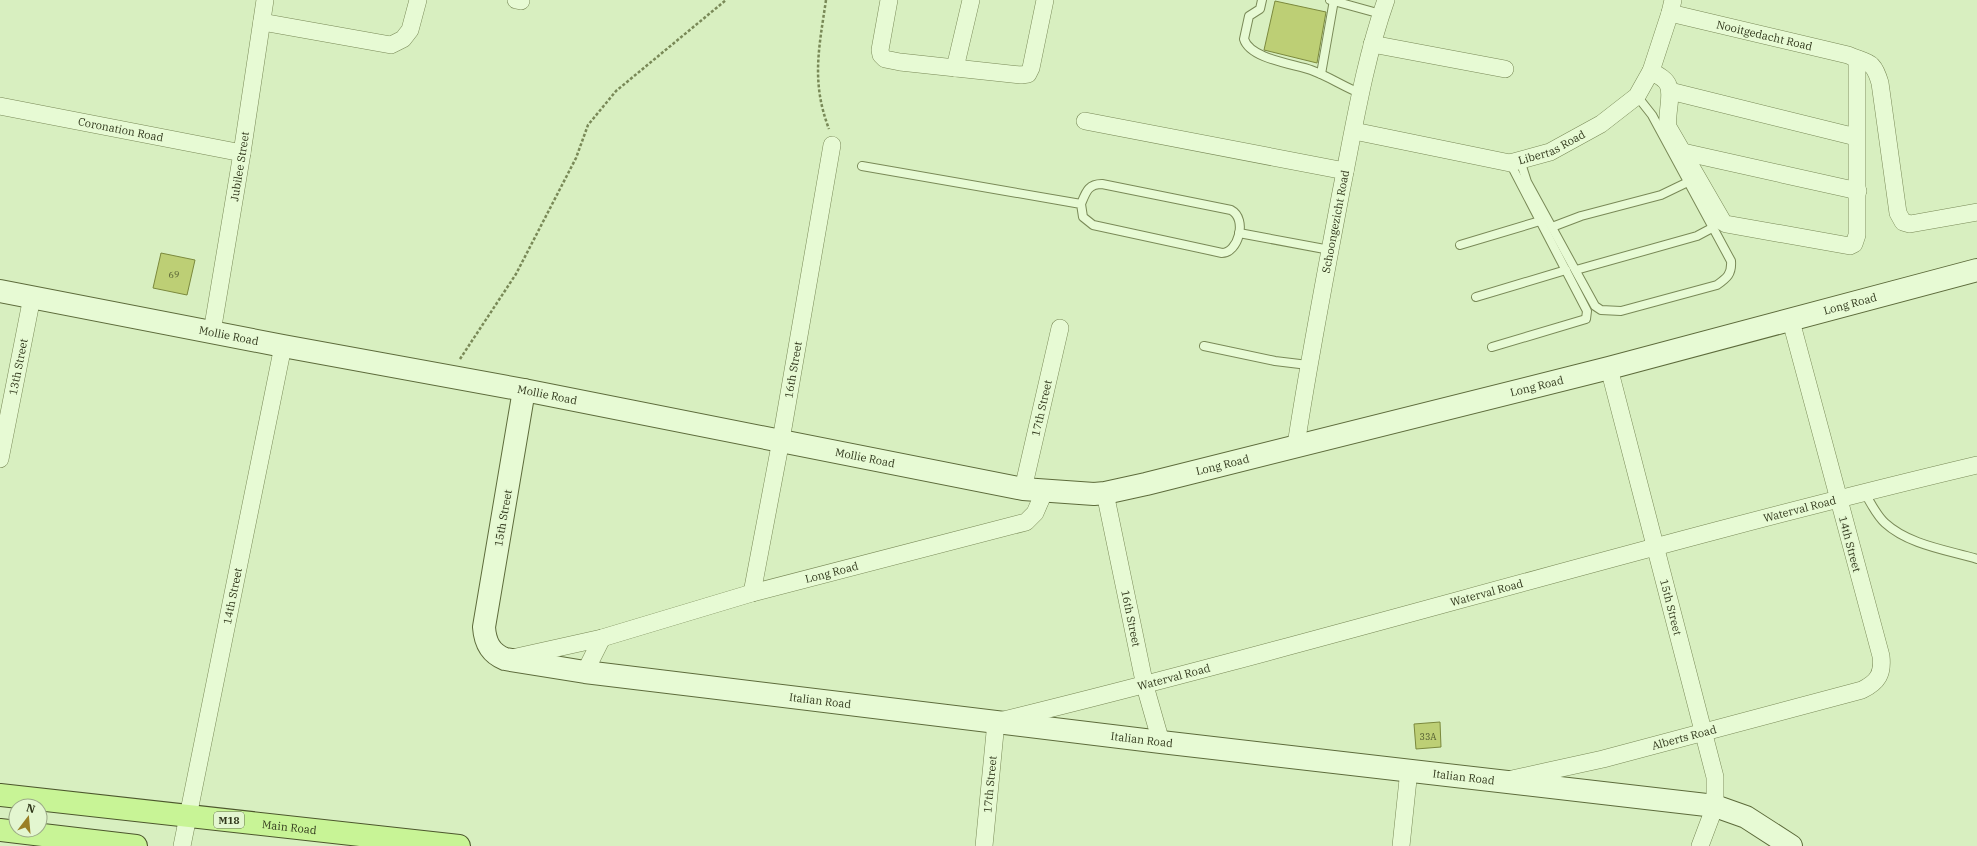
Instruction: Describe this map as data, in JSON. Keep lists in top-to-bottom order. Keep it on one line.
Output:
{"streets":{"main road":["Long Road","Mollie Road","15th Street","Italian Road","M18","Main Road"],"street":["Nooitgedacht Road","Coronation Road","Libertas Road","Jubilee Street","Schoongezicht Road","13th Street","16th Street","17th Street","Waterval Road","14th Street","Alberts Road"]},"crossings":[["Nooitgedacht Road","Libertas Road"],["Coronation Road","Jubilee Street"],["Libertas Road","Schoongezicht Road"],["Jubilee Street","Mollie Road"],["Schoongezicht Road","Long Road"],["Long Road","Mollie Road"],["Long Road","16th Street"],["Long Road","15th Street"],["Long Road","14th Street"],["Long Road","Italian Road"],["Mollie Road","13th Street"],["Mollie Road","16th Street"],["Mollie Road","17th Street"],["Mollie Road","15th Street"],["Mollie Road","14th Street"],["16th Street","Waterval Road"],["16th Street","Italian Road"],["17th Street","Waterval Road"],["17th Street","Italian Road"],["Waterval Road","15th Street"],["Waterval Road","14th Street"],["Waterval Road","Italian Road"],["15th Street","Italian Road"],["15th Street","Alberts Road"],["14th Street","Alberts Road"],["14th Street","Main Road"],["Italian Road","Alberts Road"]],"house_numbers":["69","33A"],"north":"top"}
